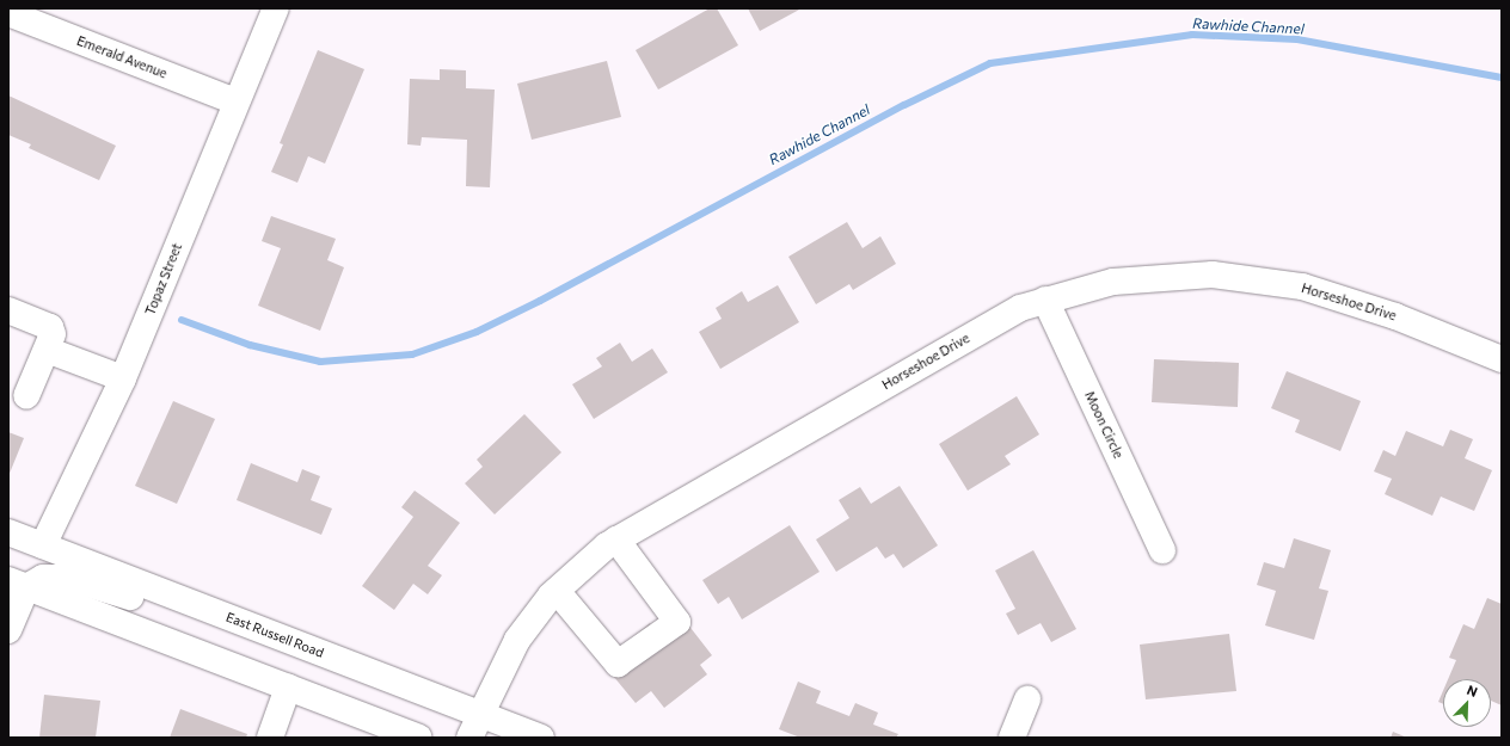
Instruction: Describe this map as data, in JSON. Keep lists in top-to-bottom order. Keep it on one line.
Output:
{"streets":{"street":["Emerald Avenue","Topaz Street","Horseshoe Drive","Moon Circle","East Russell Road"]},"crossings":[["Emerald Avenue","Topaz Street"],["Topaz Street","East Russell Road"],["Horseshoe Drive","Moon Circle"],["Horseshoe Drive","East Russell Road"]],"water":["Rawhide Channel"],"north":"top right"}
